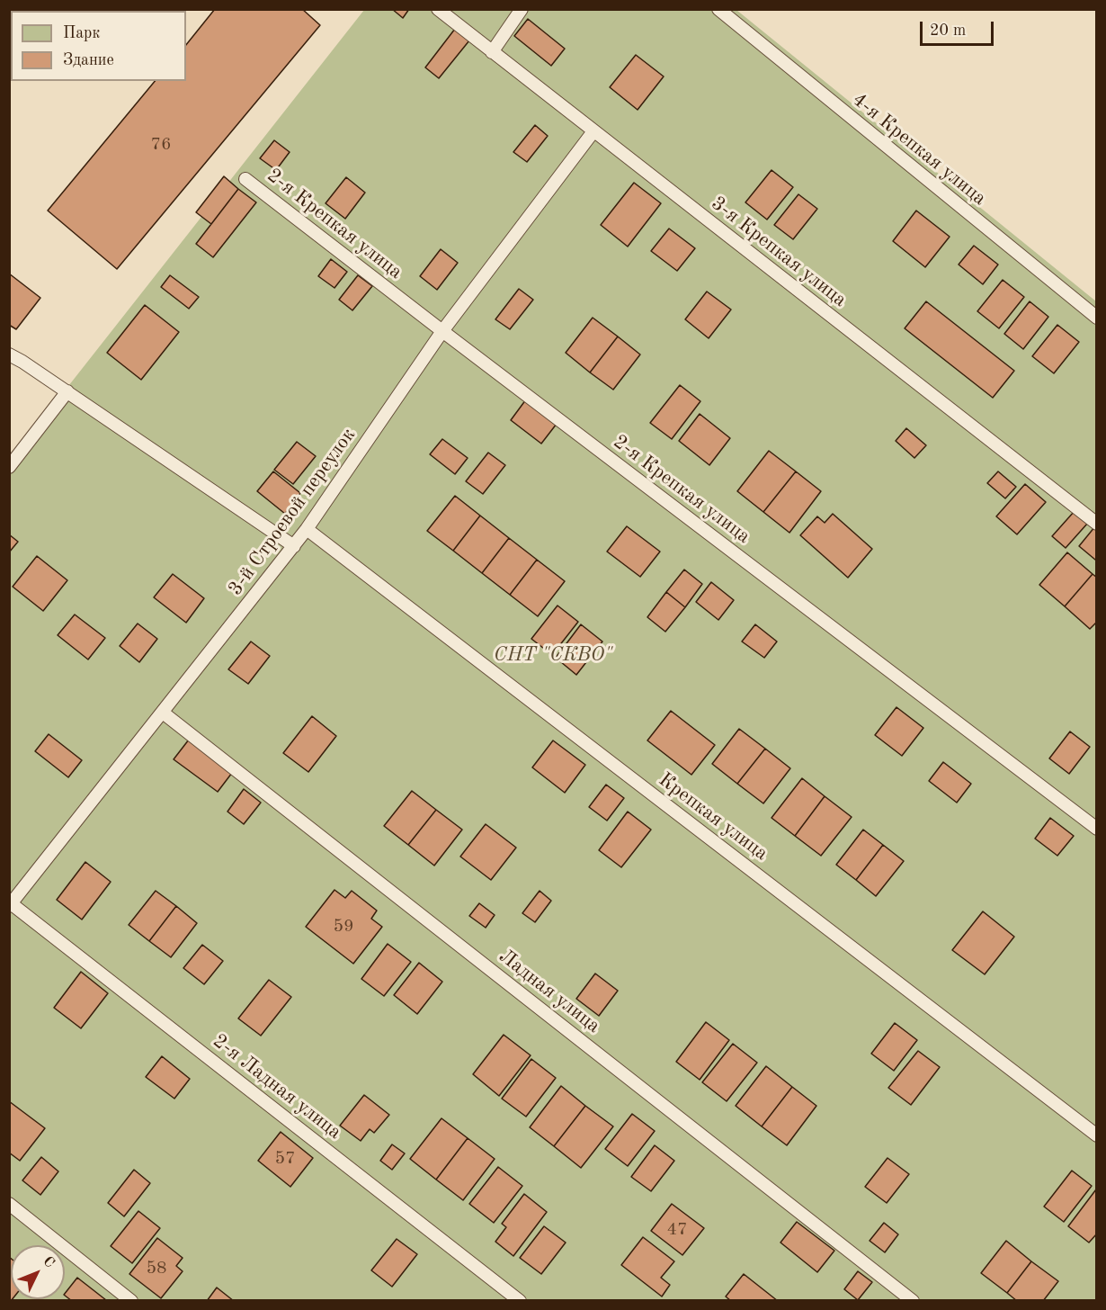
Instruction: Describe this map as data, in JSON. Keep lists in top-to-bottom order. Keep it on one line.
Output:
{"streets":{"lane":["4-я Крепкая улица","2-я Крепкая улица","3-я Крепкая улица","3-й Строевой переулок","Крепкая улица","Ладная улица","2-я Ладная улица"]},"crossings":[["2-я Крепкая улица","3-й Строевой переулок"],["3-я Крепкая улица","3-й Строевой переулок"],["3-й Строевой переулок","Крепкая улица"],["3-й Строевой переулок","Ладная улица"],["3-й Строевой переулок","2-я Ладная улица"]],"parks":["СНТ \"СКВО\""],"house_numbers":["76","59","57","47","58"],"legend":["Парк","Здание"],"scale_bar":"20 m","north":"top right"}
